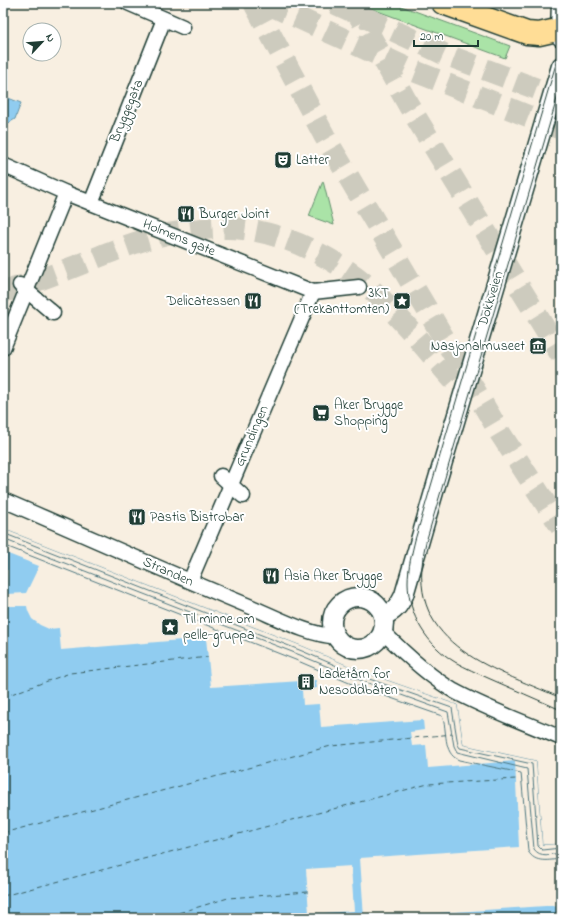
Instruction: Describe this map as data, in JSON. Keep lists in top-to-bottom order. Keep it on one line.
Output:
{"streets":{"street":["Bryggegata","Holmens gate","Dokkveien","Grundingen","Stranden"]},"crossings":[["Bryggegata","Holmens gate"],["Holmens gate","Grundingen"],["Dokkveien","Stranden"],["Grundingen","Stranden"]],"places":{"theatre":["Latter"],"restaurant":["Burger Joint","Delicatessen","Pastis Bistrobar","Asia Aker Brygge"],"place":["3KT (Trekanttomten)","Til minne om pelle-gruppa"],"museum":["Nasjonalmuseet"],"supermarket":["Aker Brygge Shopping"],"building":["Ladetårn for Nesoddbåten"]},"scale_bar":"20 m","north":"top right"}
